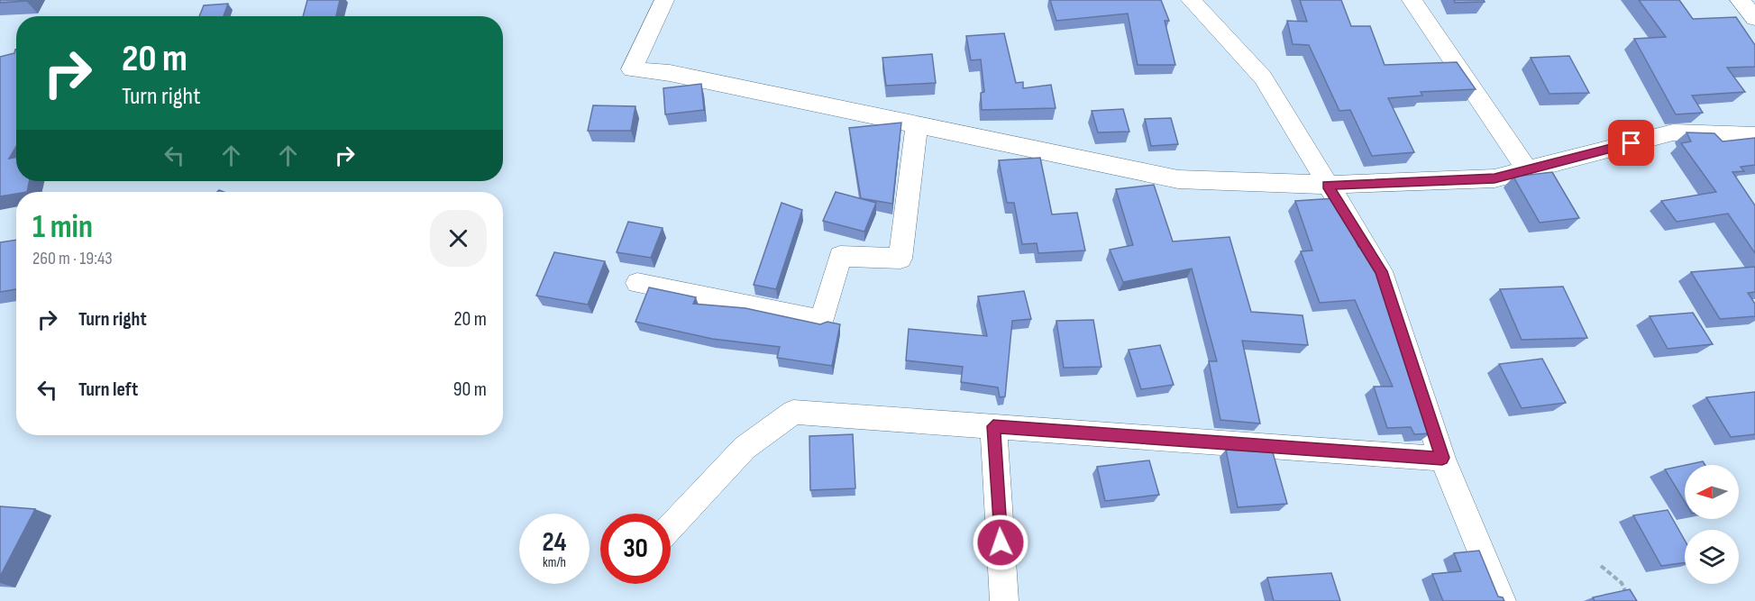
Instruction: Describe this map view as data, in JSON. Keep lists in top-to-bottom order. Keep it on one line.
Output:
{"north":"left","page":{"turn":["20 m","Turn right"],"heading":["1 min","260 m · 19:43"],"list":[{"name":"Turn right","value":"20 m"},{"name":"Turn left","value":"90 m"}],"speed":"24 km/h","limit":"30"}}
